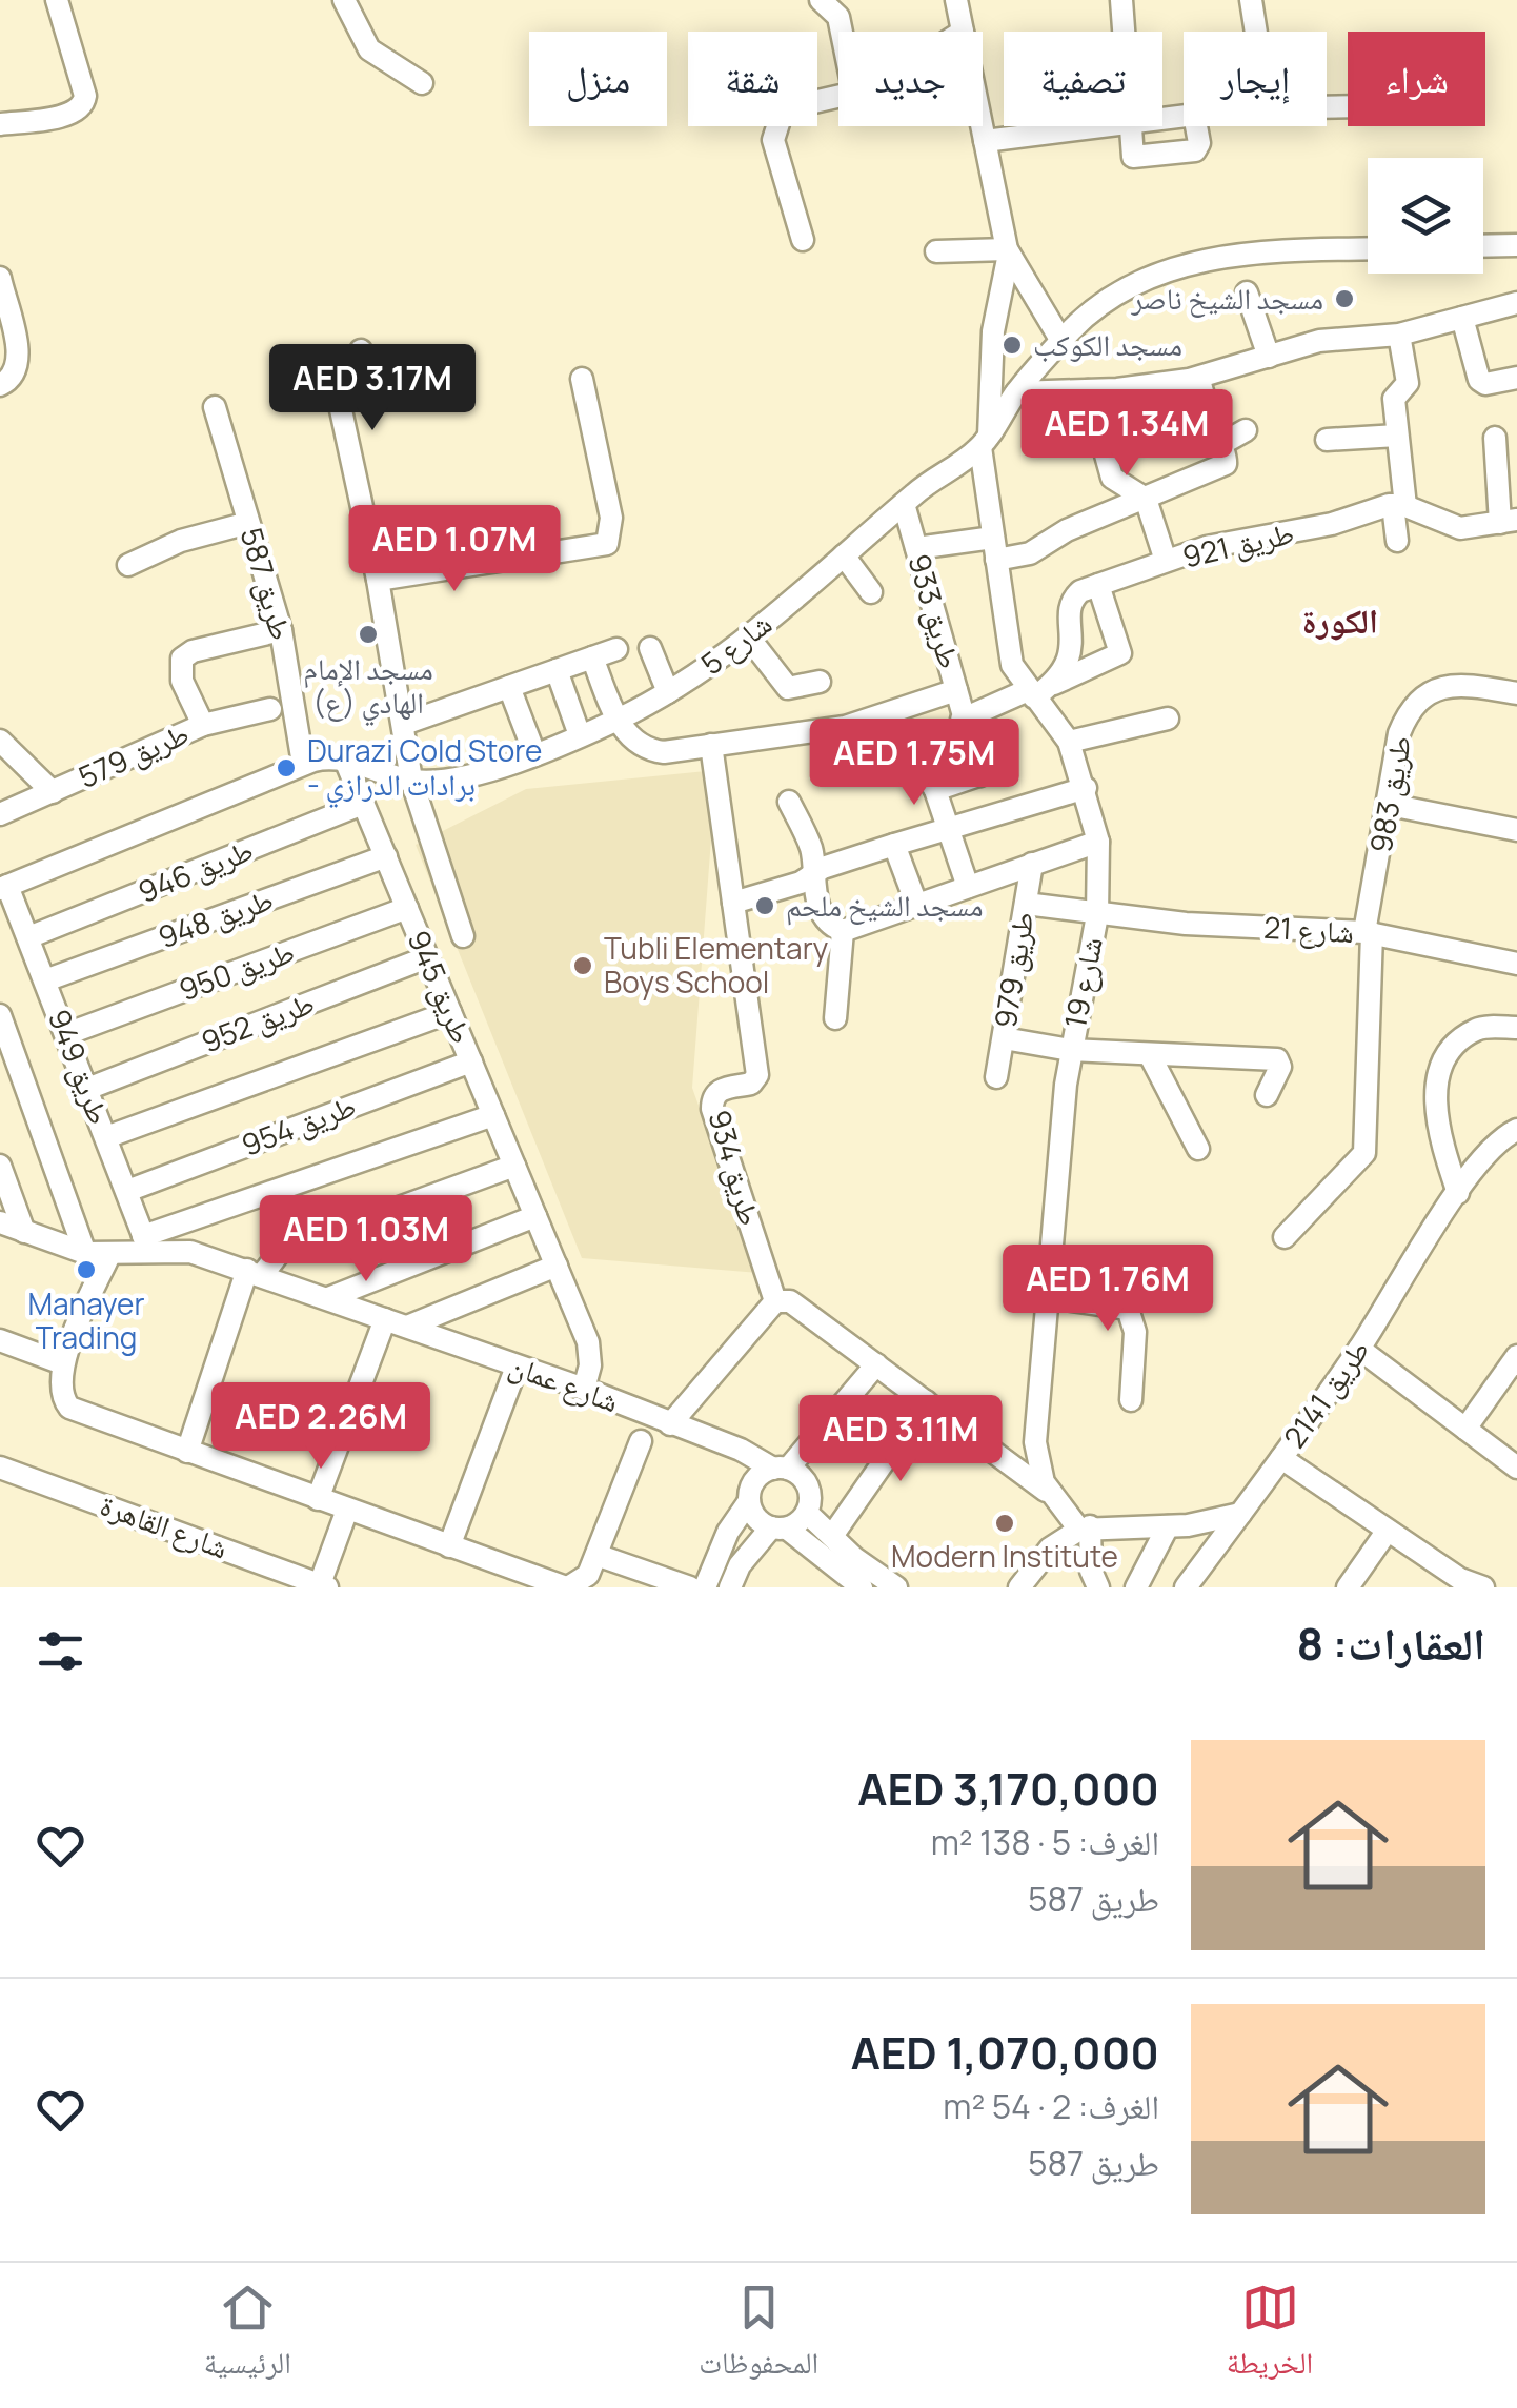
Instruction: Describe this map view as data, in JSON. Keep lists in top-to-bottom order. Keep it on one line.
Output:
{"streets":{"street":["طريق 921","طريق 587","طريق 933","شارع 5","طريق 579","طريق 983","طريق 946","طريق 948","شارع 21","طريق 979","طريق 950","شارع 19","طريق 945","طريق 952","طريق 949","طريق 954","طريق 934","شارع عمان","طريق 2141","شارع القاهرة"]},"crossings":[["طريق 587","شارع 5"],["طريق 933","شارع 5"],["شارع 5","شارع 19"],["شارع 5","طريق 945"],["شارع 5","طريق 949"],["طريق 983","شارع 21"],["طريق 946","طريق 945"],["طريق 946","طريق 949"],["طريق 948","طريق 945"],["طريق 948","طريق 949"],["شارع 21","طريق 979"],["شارع 21","شارع 19"],["طريق 950","طريق 945"],["طريق 950","طريق 949"],["طريق 945","طريق 952"],["طريق 945","طريق 954"],["طريق 945","شارع عمان"],["طريق 952","طريق 949"],["طريق 949","طريق 954"],["طريق 949","شارع عمان"]],"districts":["الكورة"],"places":["مسجد الشيخ ناصر","مسجد الكوكب","مسجد الإمام الهادي (ع)","Durazi Cold Store - برادات الدرازي","مسجد الشيخ ملحم","Tubli Elementary Boys School","Manayer Trading","Modern Institute"],"page":{"chip":["شراء","إيجار","تصفية","جديد","شقة","منزل"],"price":["AED 3.17M","AED 1.34M","AED 1.07M","AED 1.75M","AED 1.03M","AED 1.76M","AED 2.26M","AED 3.11M"],"heading":"العقارات: 8","list":[{"name":"AED 3,170,000","note":"الغرف: 5 · 138 m² · طريق 587"},{"name":"AED 1,070,000","note":"الغرف: 2 · 54 m² · طريق 587"}],"tabs":["الخريطة","المحفوظات","الرئيسية"]}}
